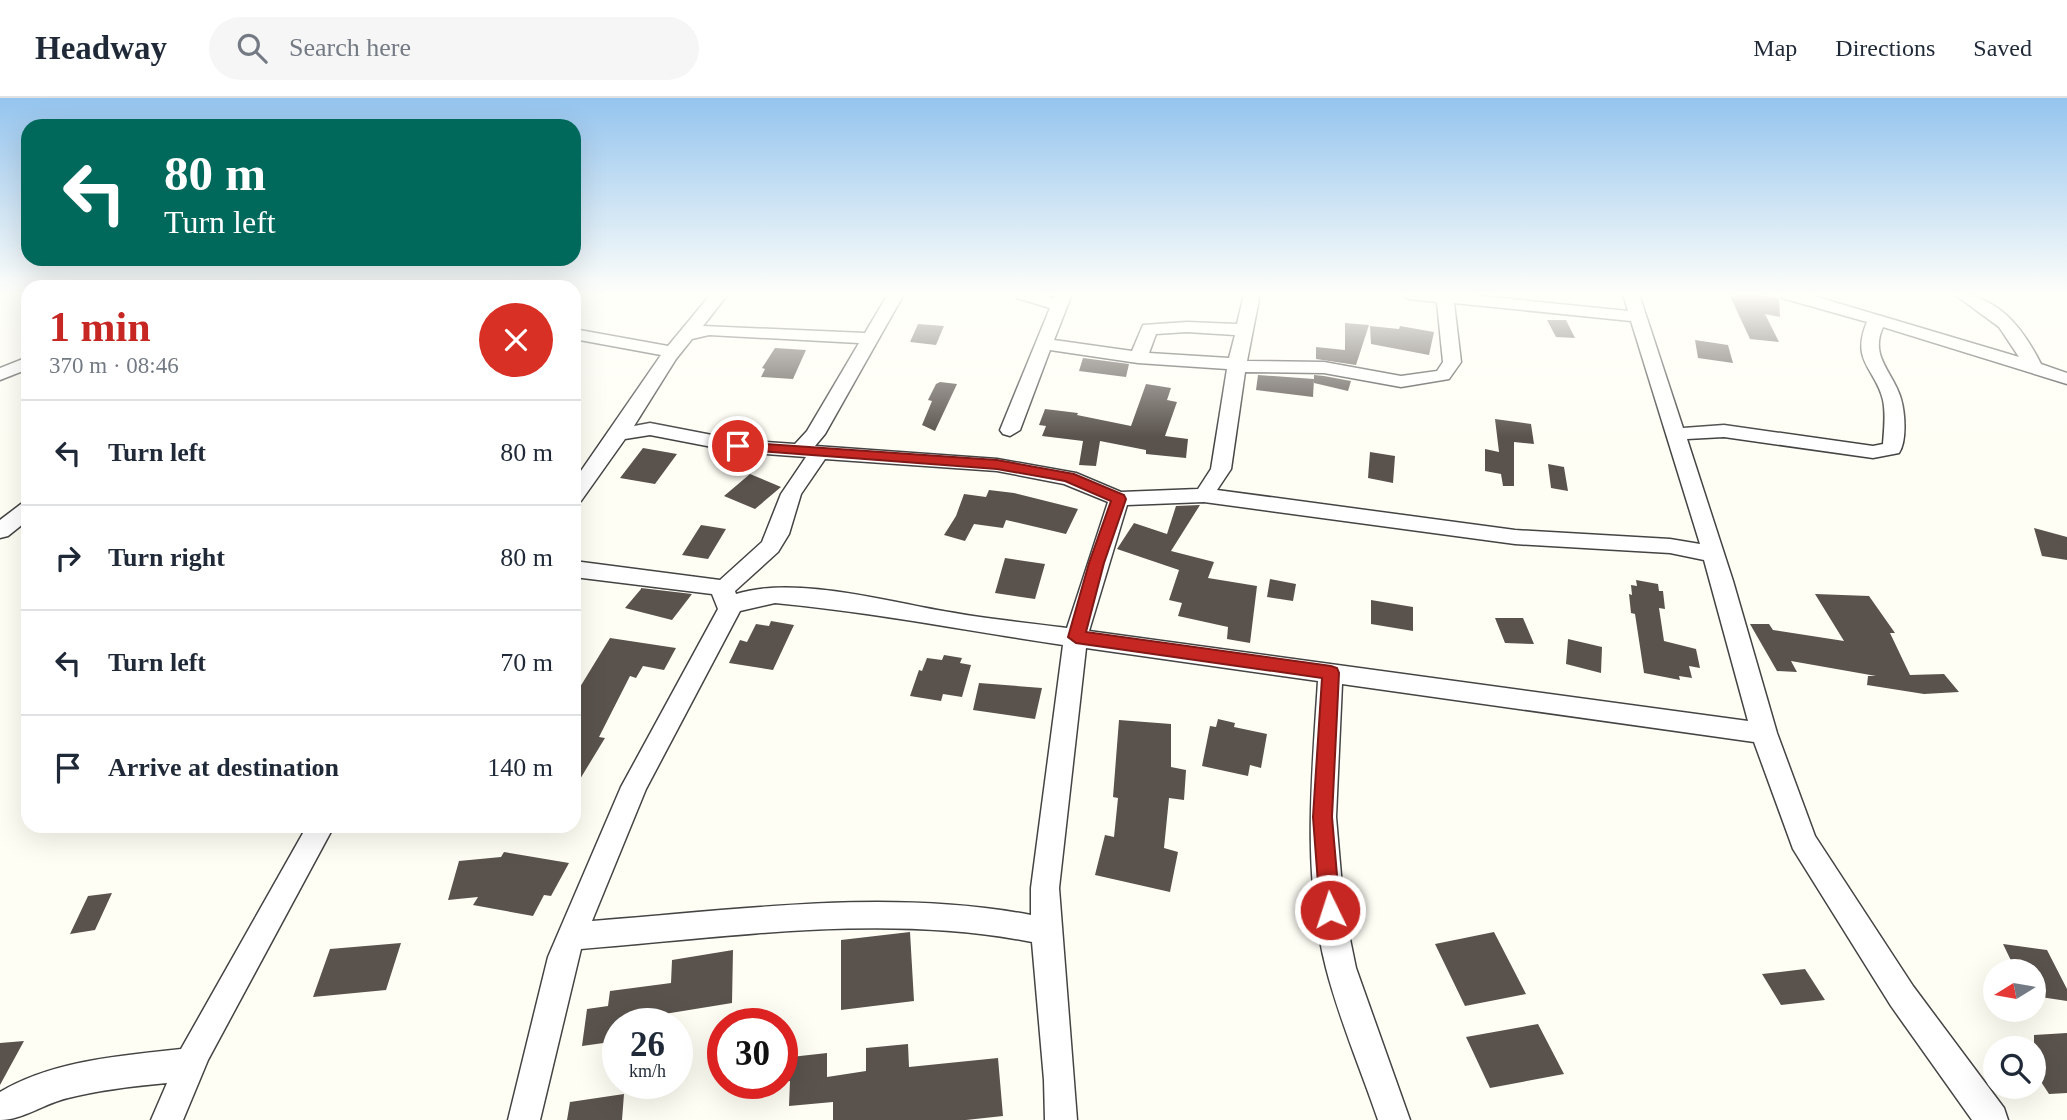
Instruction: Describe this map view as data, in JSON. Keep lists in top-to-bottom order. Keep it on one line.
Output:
{"north":"left","page":{"header":"Headway","search":"Search here","nav":["Map","Directions","Saved"],"turn":["80 m","Turn left"],"heading":["1 min","370 m · 08:46"],"list":[{"name":"Turn left","value":"80 m"},{"name":"Turn right","value":"80 m"},{"name":"Turn left","value":"70 m"},{"name":"Arrive at destination","value":"140 m"}],"speed":"26 km/h","limit":"30"}}
